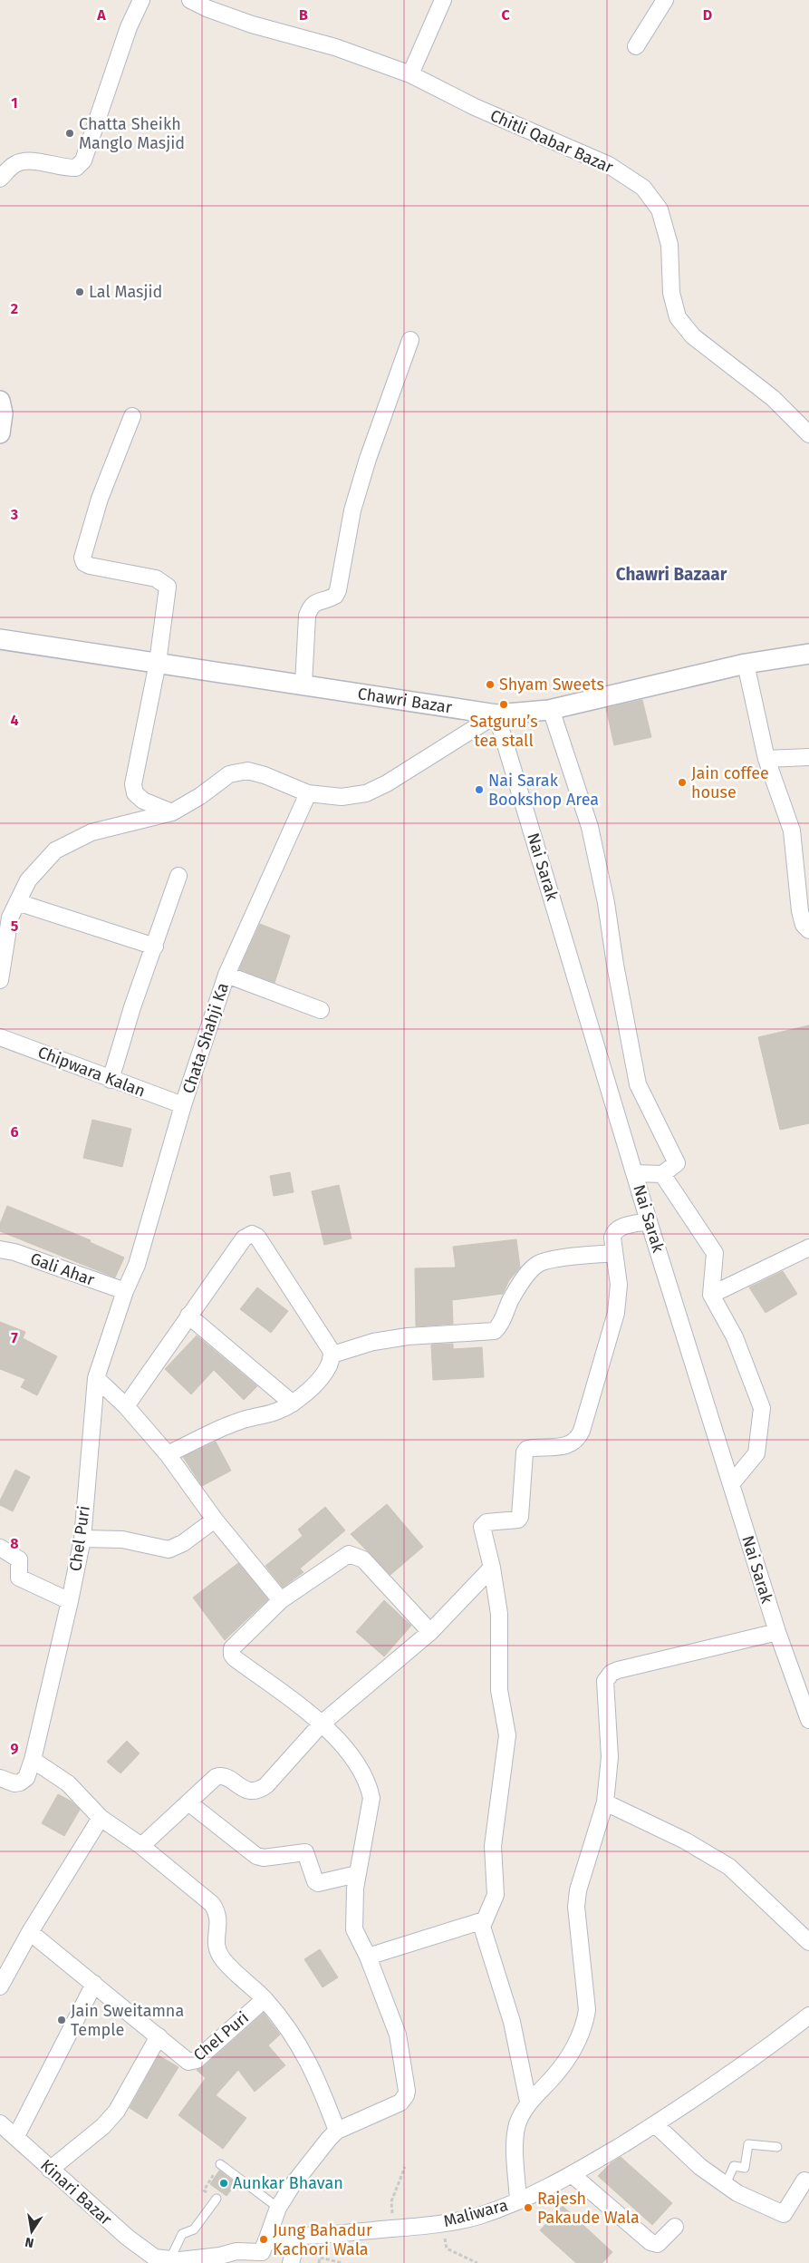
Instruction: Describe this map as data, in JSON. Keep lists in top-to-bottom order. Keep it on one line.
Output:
{"streets":{"street":["Chitli Qabar Bazar","Chawri Bazar","Nai Sarak","Chata Shahji Ka","Chipwara Kalan","Gali Ahar","Chel Puri","Kinari Bazar","Maliwara"]},"crossings":[["Chawri Bazar","Nai Sarak"],["Chata Shahji Ka","Chipwara Kalan"],["Chata Shahji Ka","Gali Ahar"],["Chata Shahji Ka","Chel Puri"],["Gali Ahar","Chel Puri"]],"districts":["Chawri Bazaar"],"places":["Chatta Sheikh Manglo Masjid","Lal Masjid","Shyam Sweets","Satguru’s tea stall","Jain coffee house","Nai Sarak Bookshop Area","Jain Sweitamna Temple","Aunkar Bhavan","Rajesh Pakaude Wala","Jung Bahadur Kachori Wala"],"north":"bottom","grid":{"columns":["A","B","C","D"],"rows":["1","2","3","4","5","6","7","8","9"]}}
